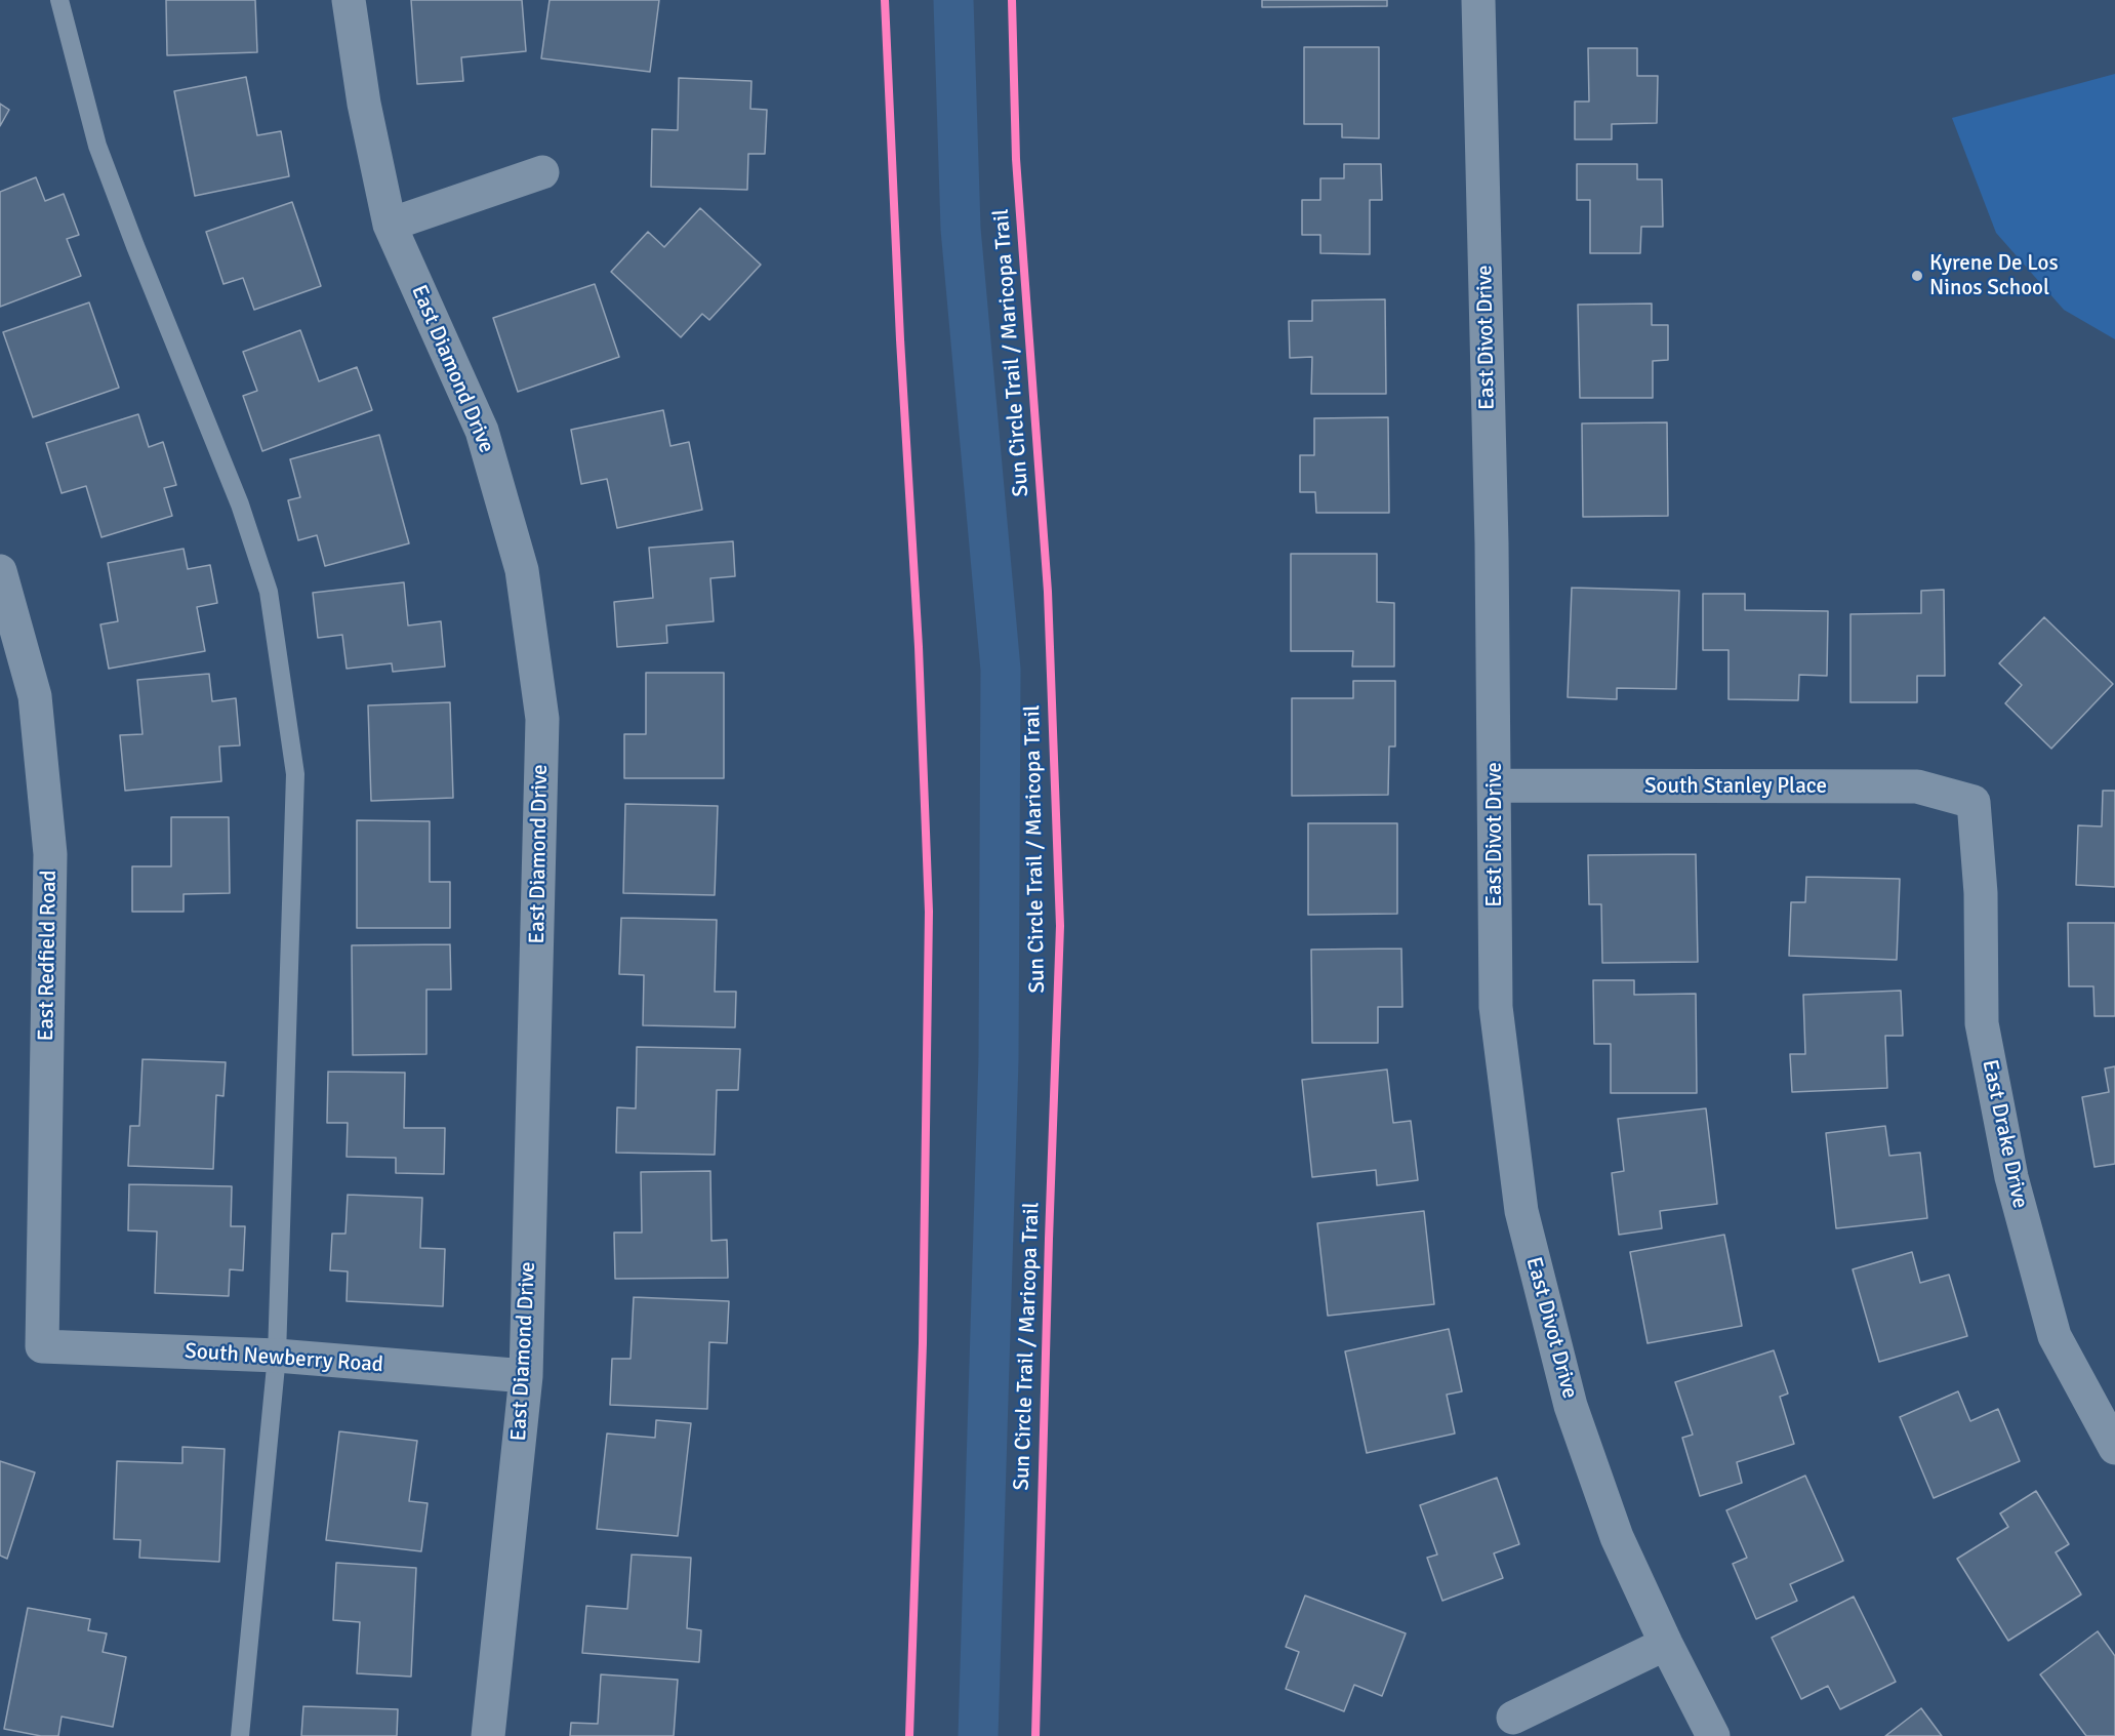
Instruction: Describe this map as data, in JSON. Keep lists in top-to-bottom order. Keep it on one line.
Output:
{"streets":{"street":["East Divot Drive","East Diamond Drive","South Stanley Place","East Redfield Road","East Drake Drive","South Newberry Road"],"cycle path":["Sun Circle Trail / Maricopa Trail"]},"crossings":[["East Divot Drive","South Stanley Place"],["East Diamond Drive","South Newberry Road"],["South Stanley Place","East Drake Drive"],["East Redfield Road","South Newberry Road"]],"places":["Kyrene De Los Ninos School"]}
